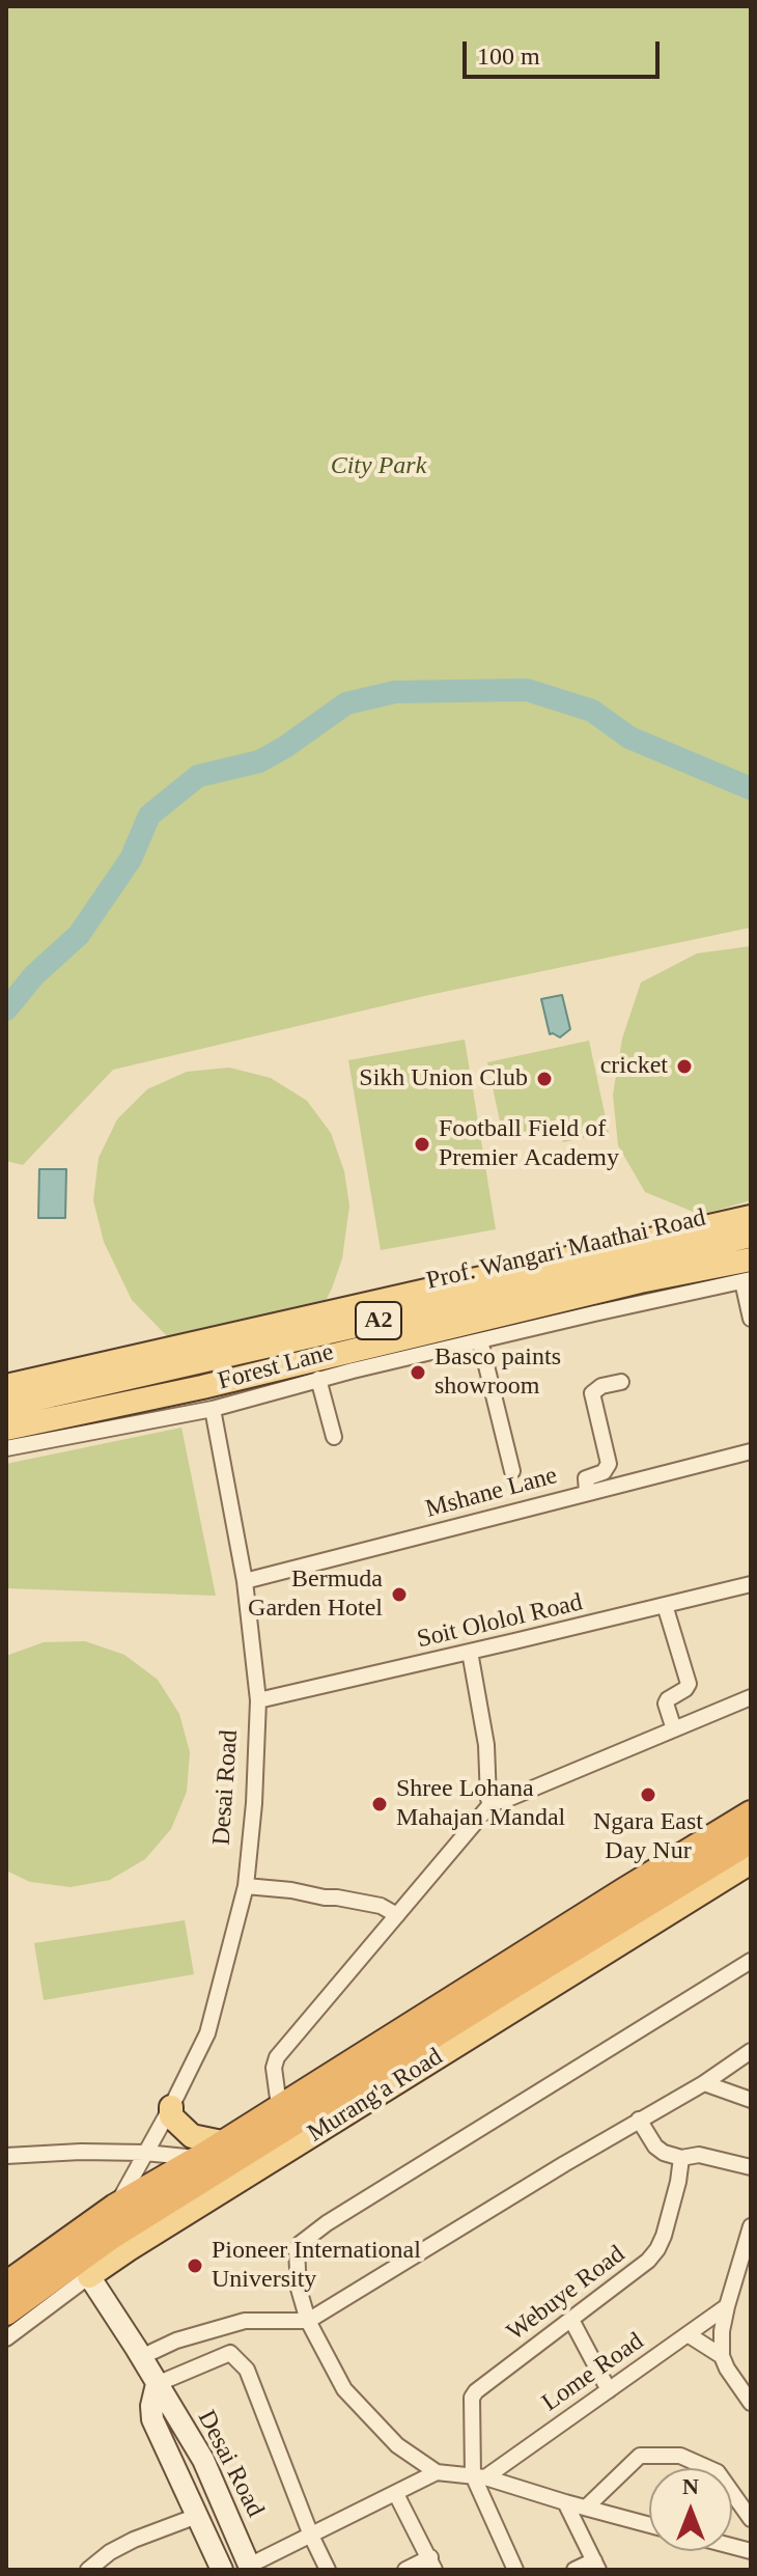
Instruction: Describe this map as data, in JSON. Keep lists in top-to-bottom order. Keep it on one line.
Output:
{"streets":{"highway":["Murang'a Road"],"main road":["Prof. Wangari Maathai Road","A2","Desai Road"],"street":["Forest Lane","Mshane Lane","Soit Ololol Road","Webuye Road","Lome Road"]},"crossings":[["Forest Lane","Desai Road"],["Mshane Lane","Desai Road"],["Soit Ololol Road","Desai Road"],["Desai Road","Murang'a Road"],["Webuye Road","Lome Road"]],"parks":["City Park"],"places":["cricket","Sikh Union Club","Football Field of Premier Academy","Basco paints showroom","Bermuda Garden Hotel","Ngara East Day Nur","Shree Lohana Mahajan Mandal","Pioneer International University"],"scale_bar":"100 m","north":"top"}
